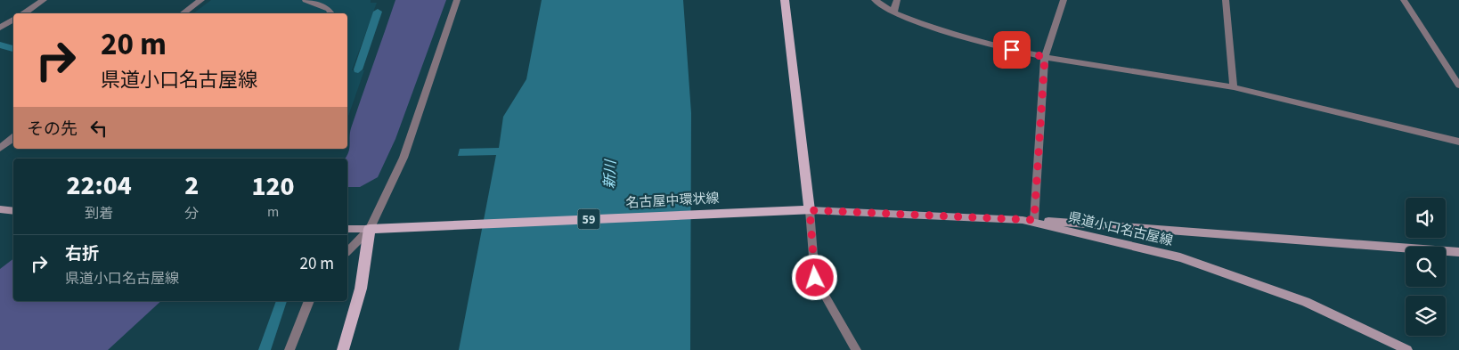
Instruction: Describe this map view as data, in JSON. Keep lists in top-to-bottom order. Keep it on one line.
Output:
{"streets":{"main road":["名古屋中環状線","59","県道小口名古屋線"]},"crossings":[["名古屋中環状線","県道小口名古屋線"]],"water":["新川"],"page":{"turn":["20 m","県道小口名古屋線"],"then":"その先","eta":["22:04","到着","2","分","120","m"],"list":[{"name":"右折","note":"県道小口名古屋線","value":"20 m"}]}}
